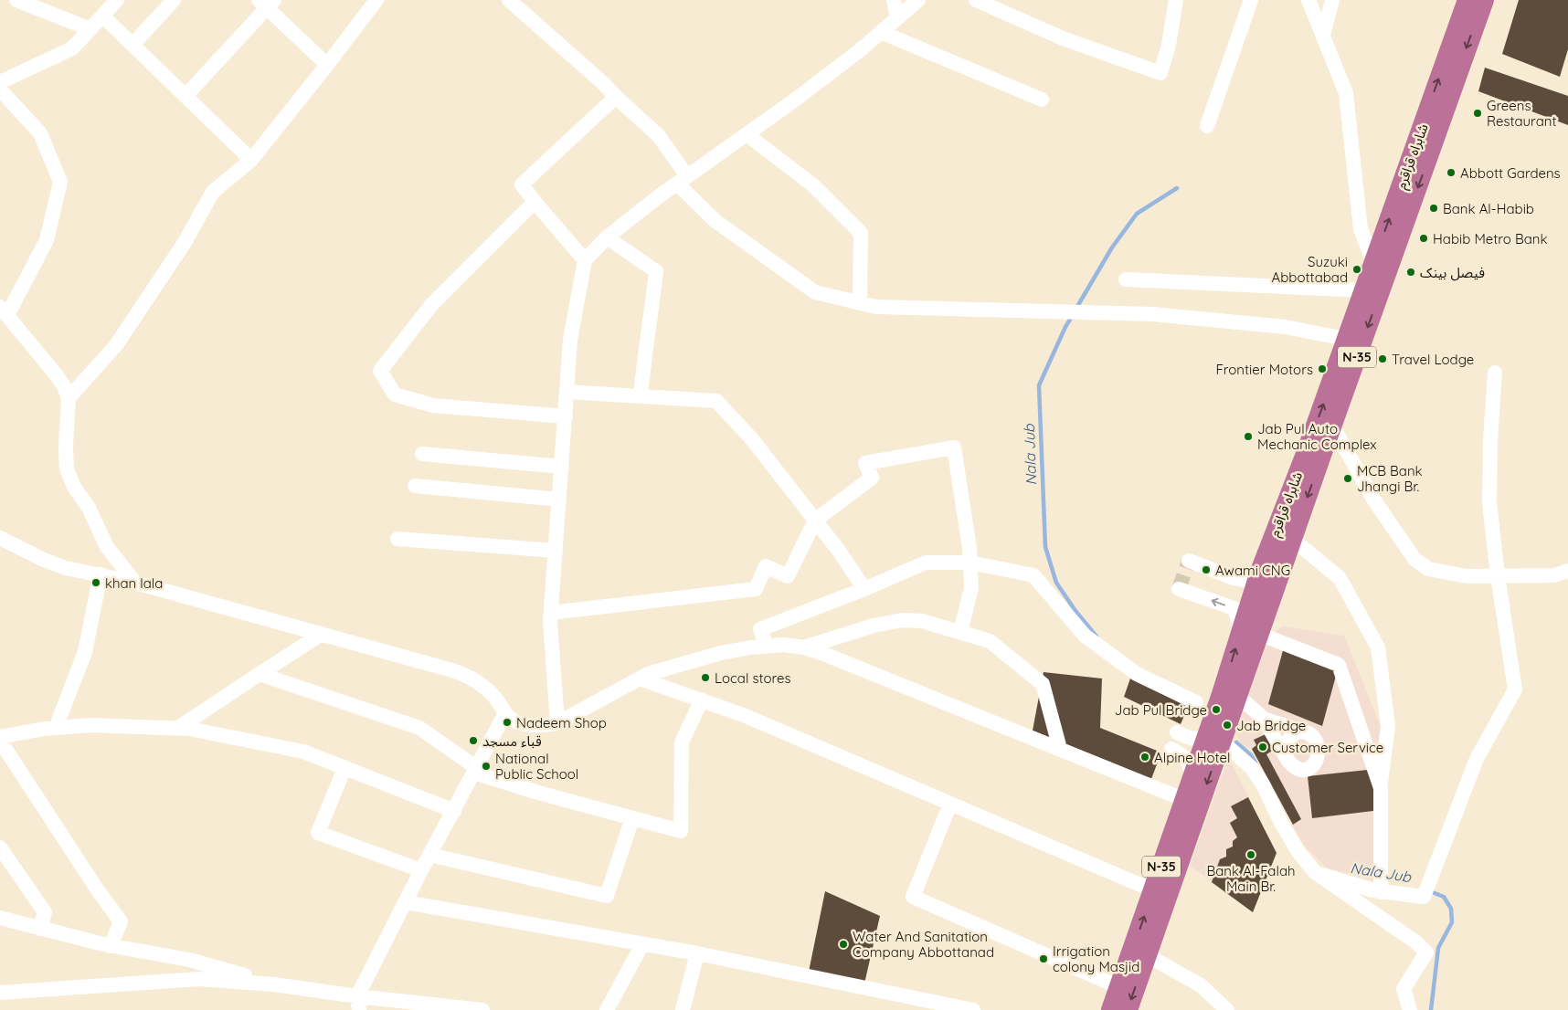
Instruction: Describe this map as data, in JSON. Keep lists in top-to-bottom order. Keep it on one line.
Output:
{"streets":{"highway":["شاہراہ قراقرم","N-35"]},"water":["Nala Jub"],"places":["Greens Restaurant","Abbott Gardens","Bank Al-Habib","Habib Metro Bank","Suzuki Abbottabad","فیصل بینک","Travel Lodge","Frontier Motors","Jab Pul Auto Mechanic Complex","MCB Bank Jhangi Br.","Awami CNG","khan lala","Local stores","Jab Pul Bridge","Nadeem Shop","Jab Bridge","قباء مسجد","Customer Service","Alpine Hotel","National Public School","Bank Al-Falah Main Br.","Water And Sanitation Company Abbottanad","Irrigation colony Masjid"]}
